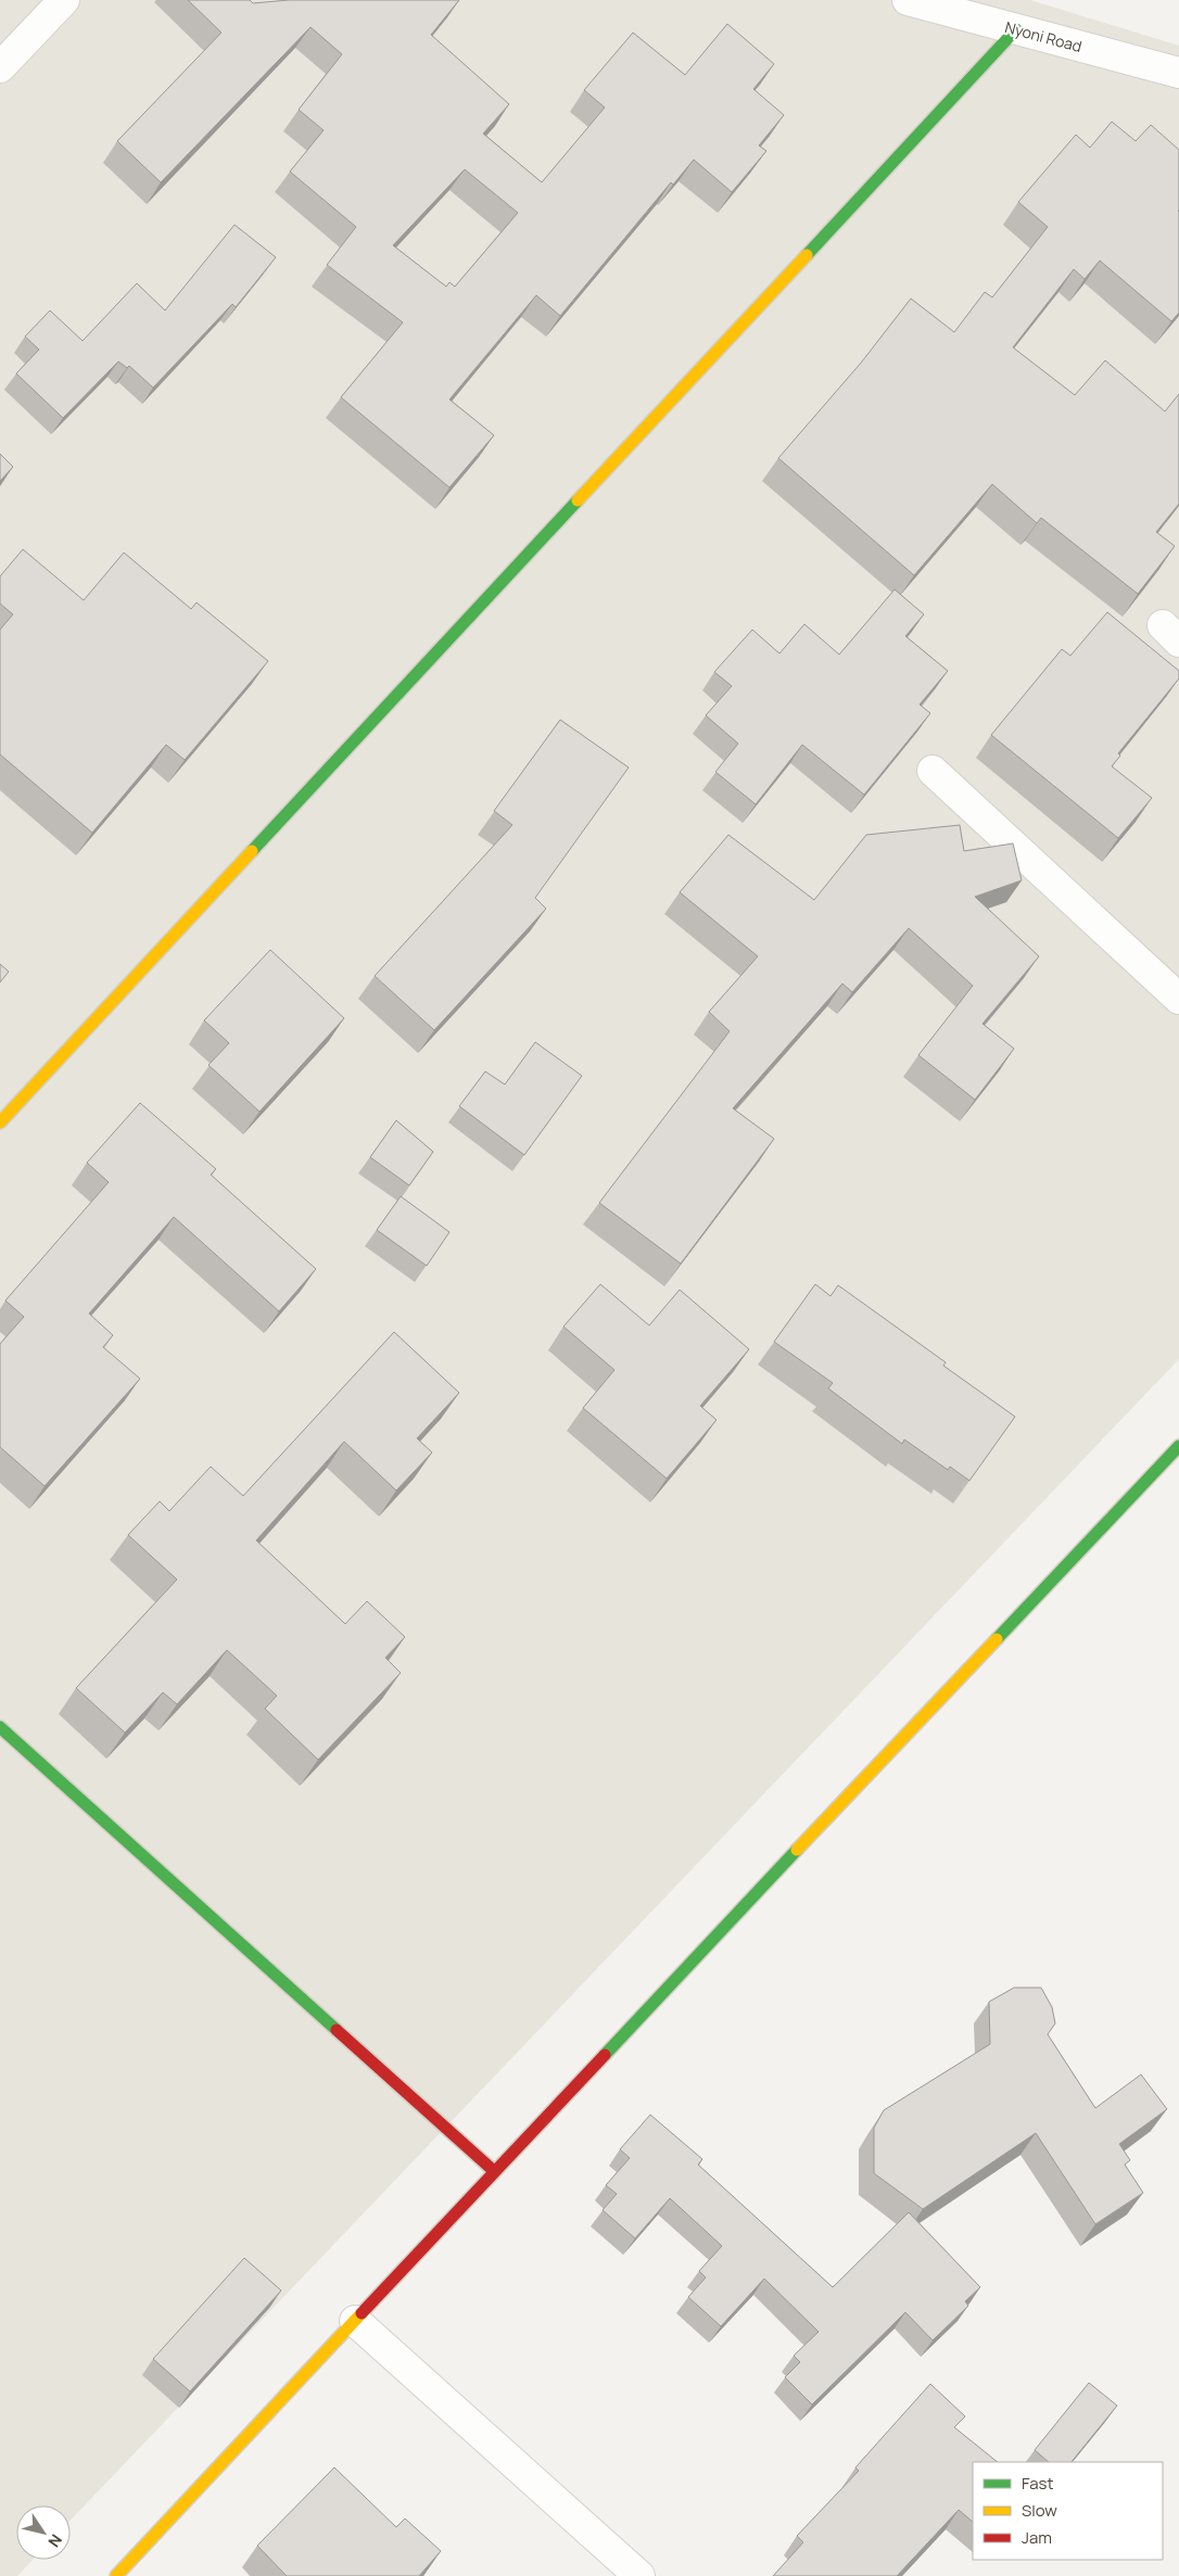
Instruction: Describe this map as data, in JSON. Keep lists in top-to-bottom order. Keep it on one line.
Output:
{"streets":{"street":["Nyoni Road"]},"legend":["Fast","Slow","Jam"],"north":"bottom right"}
